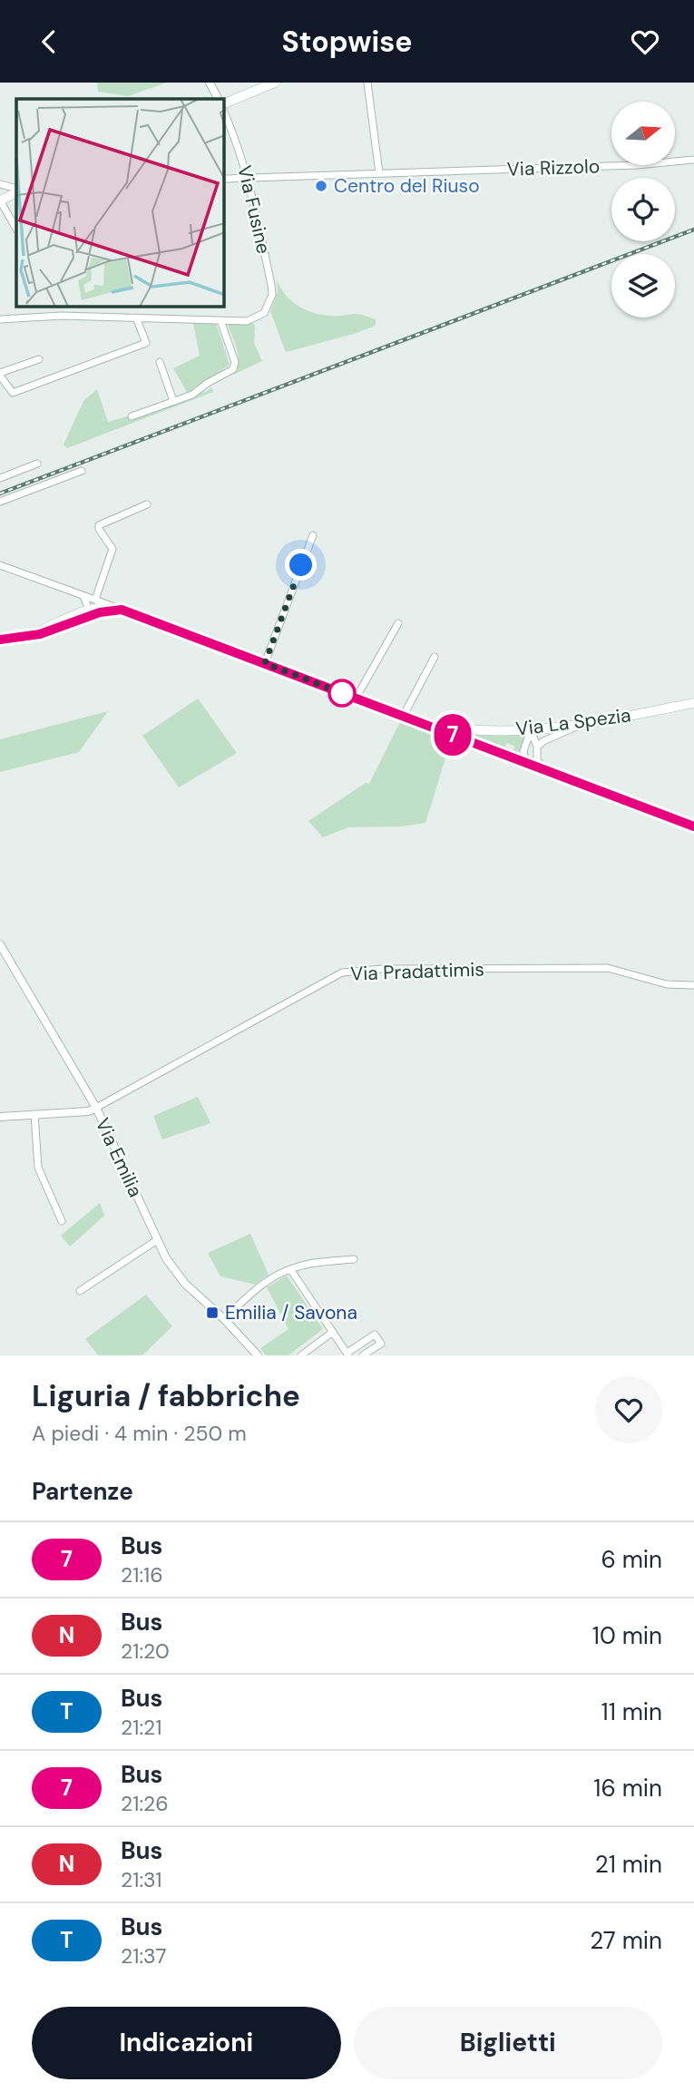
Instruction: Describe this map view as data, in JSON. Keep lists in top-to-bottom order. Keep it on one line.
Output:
{"streets":{"main road":["Via La Spezia"],"street":["Via Rizzolo","Via Fusine","Via Pradattimis","Via Emilia"]},"crossings":[["Via Rizzolo","Via Fusine"],["Via Pradattimis","Via Emilia"]],"places":{"other":["Centro del Riuso"],"transit":["Emilia / Savona"]},"lines":["bus line 7"],"north":"right","page":{"header":"Stopwise","on_map":"7","heading":[["Liguria / fabbriche","A piedi · 4 min · 250 m"],"Partenze"],"list":[{"mark":"7","name":"Bus","note":"21:16","value":"6 min"},{"mark":"N","name":"Bus","note":"21:20","value":"10 min"},{"mark":"T","name":"Bus","note":"21:21","value":"11 min"},{"mark":"7","name":"Bus","note":"21:26","value":"16 min"},{"mark":"N","name":"Bus","note":"21:31","value":"21 min"},{"mark":"T","name":"Bus","note":"21:37","value":"27 min"}],"buttons":["Indicazioni","Biglietti"]}}
